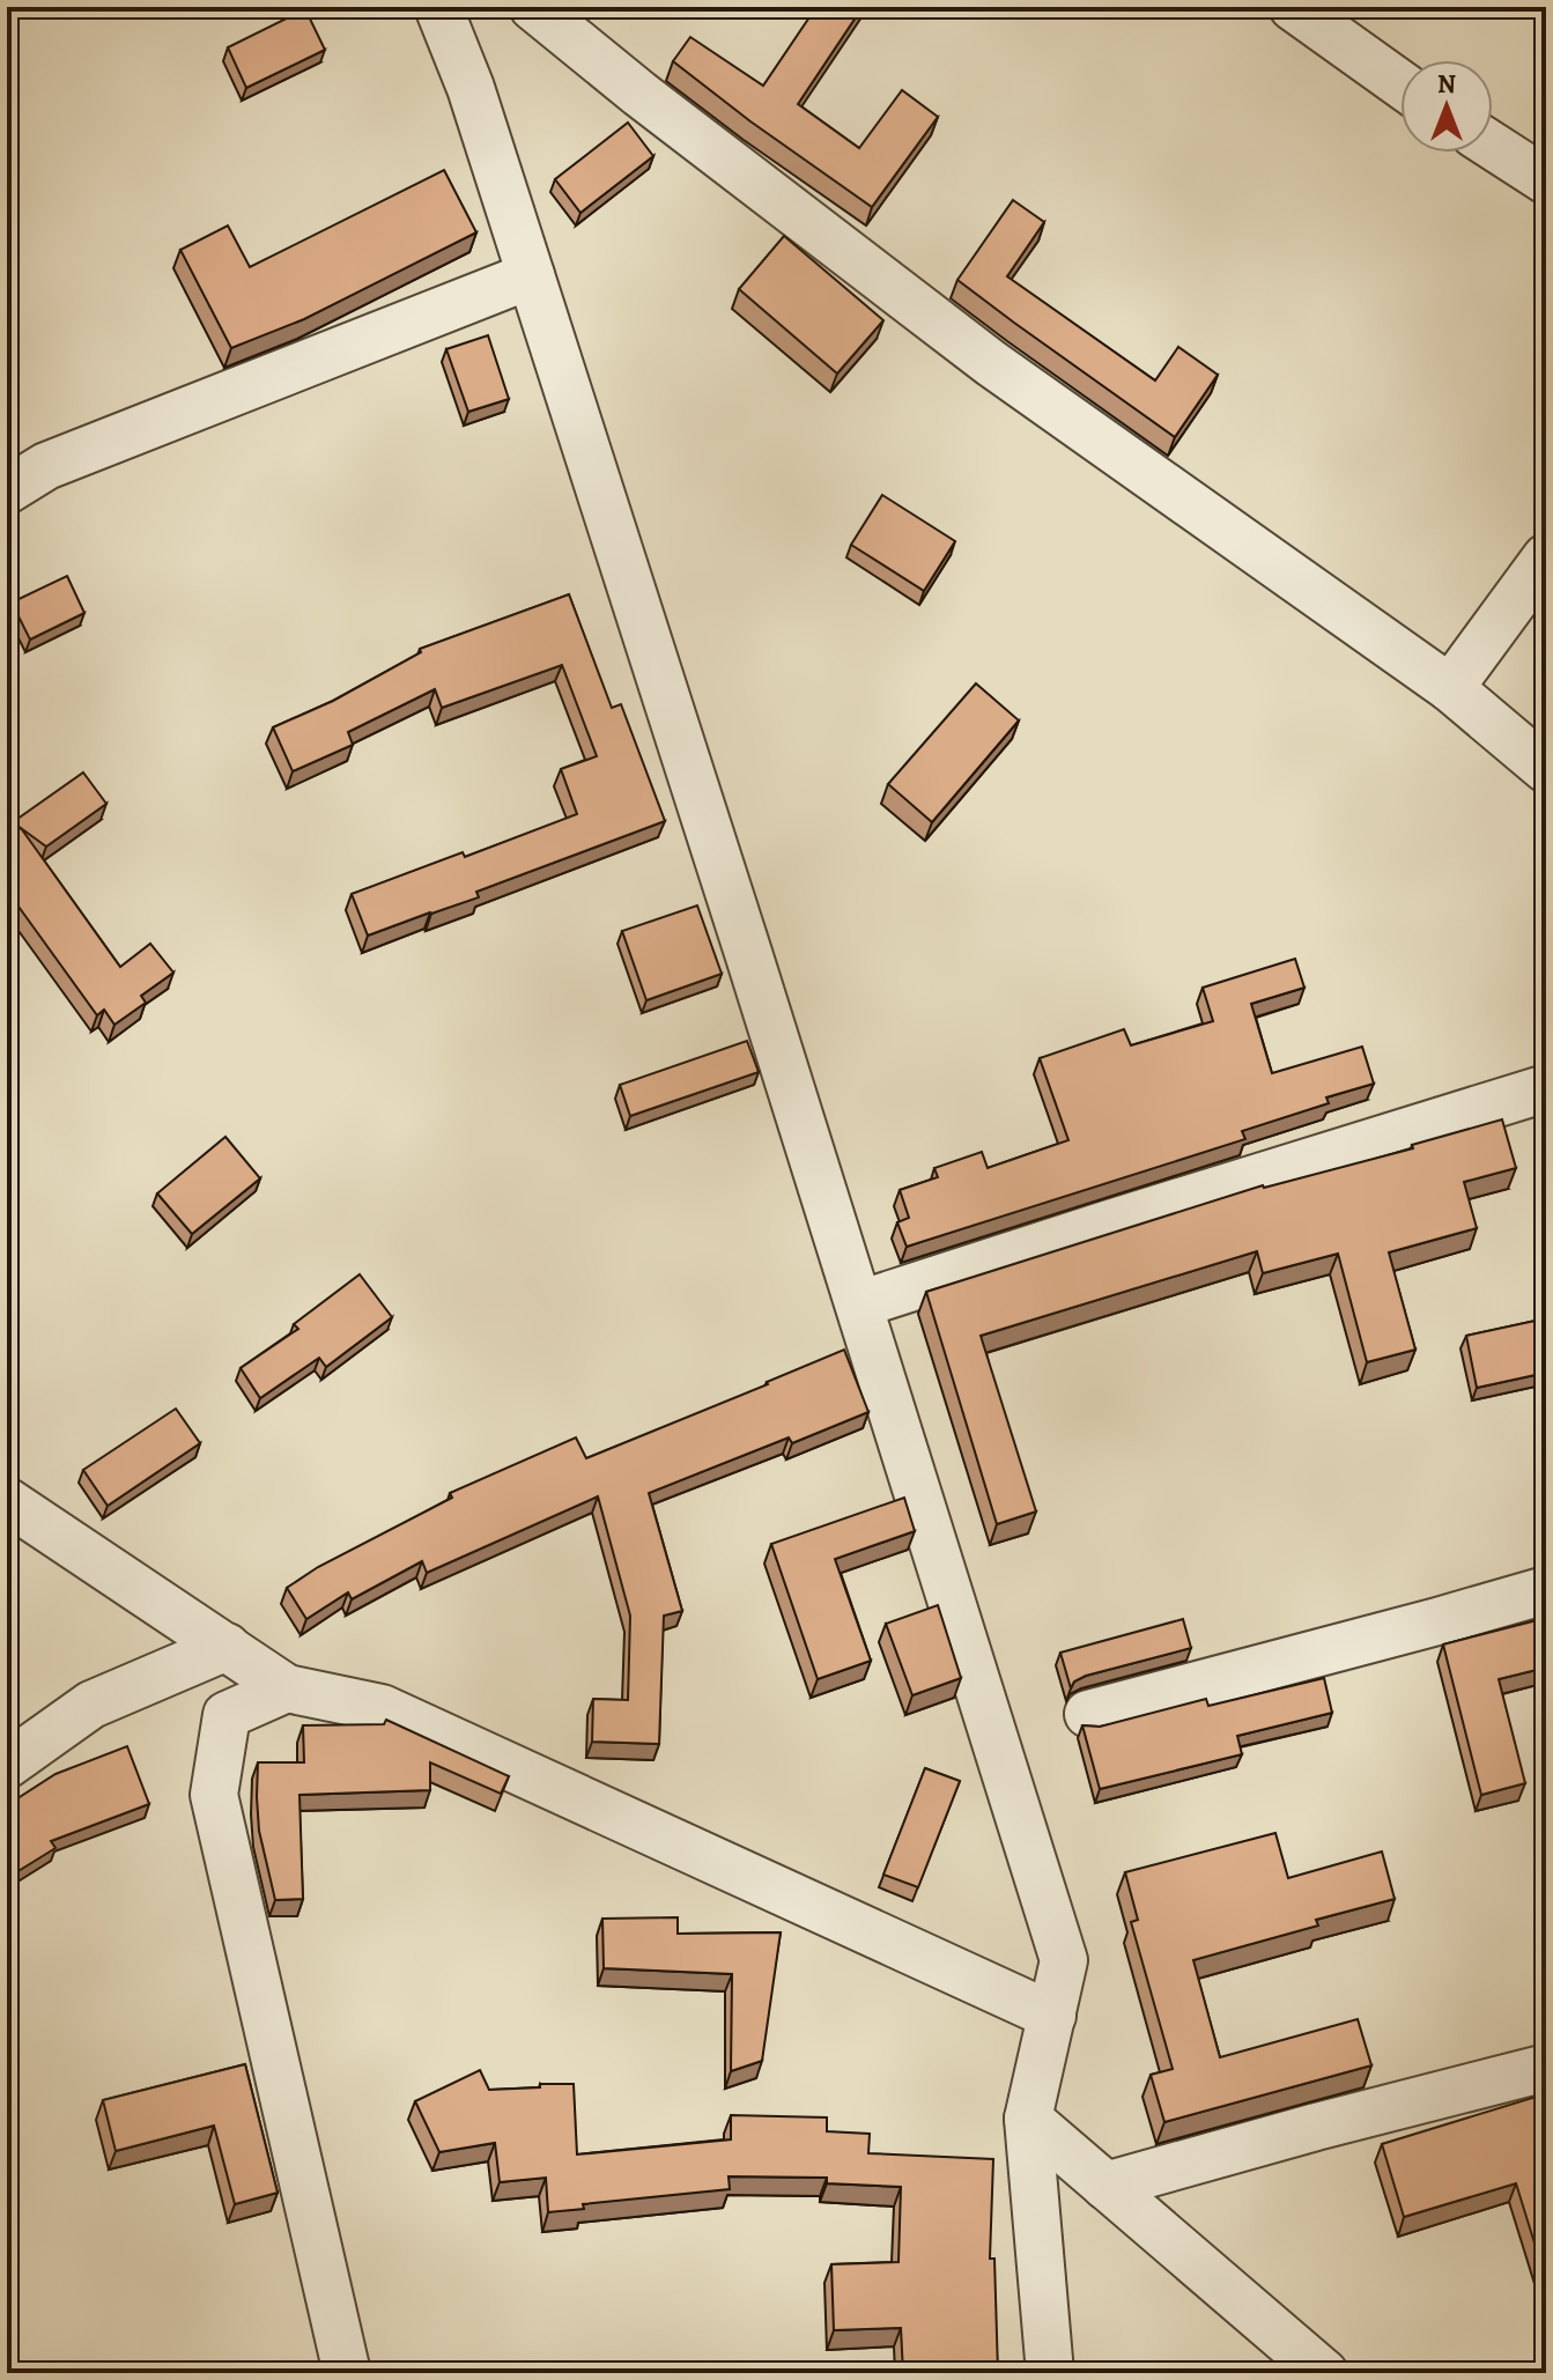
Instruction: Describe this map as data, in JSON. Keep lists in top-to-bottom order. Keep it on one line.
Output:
{"north":"top"}
